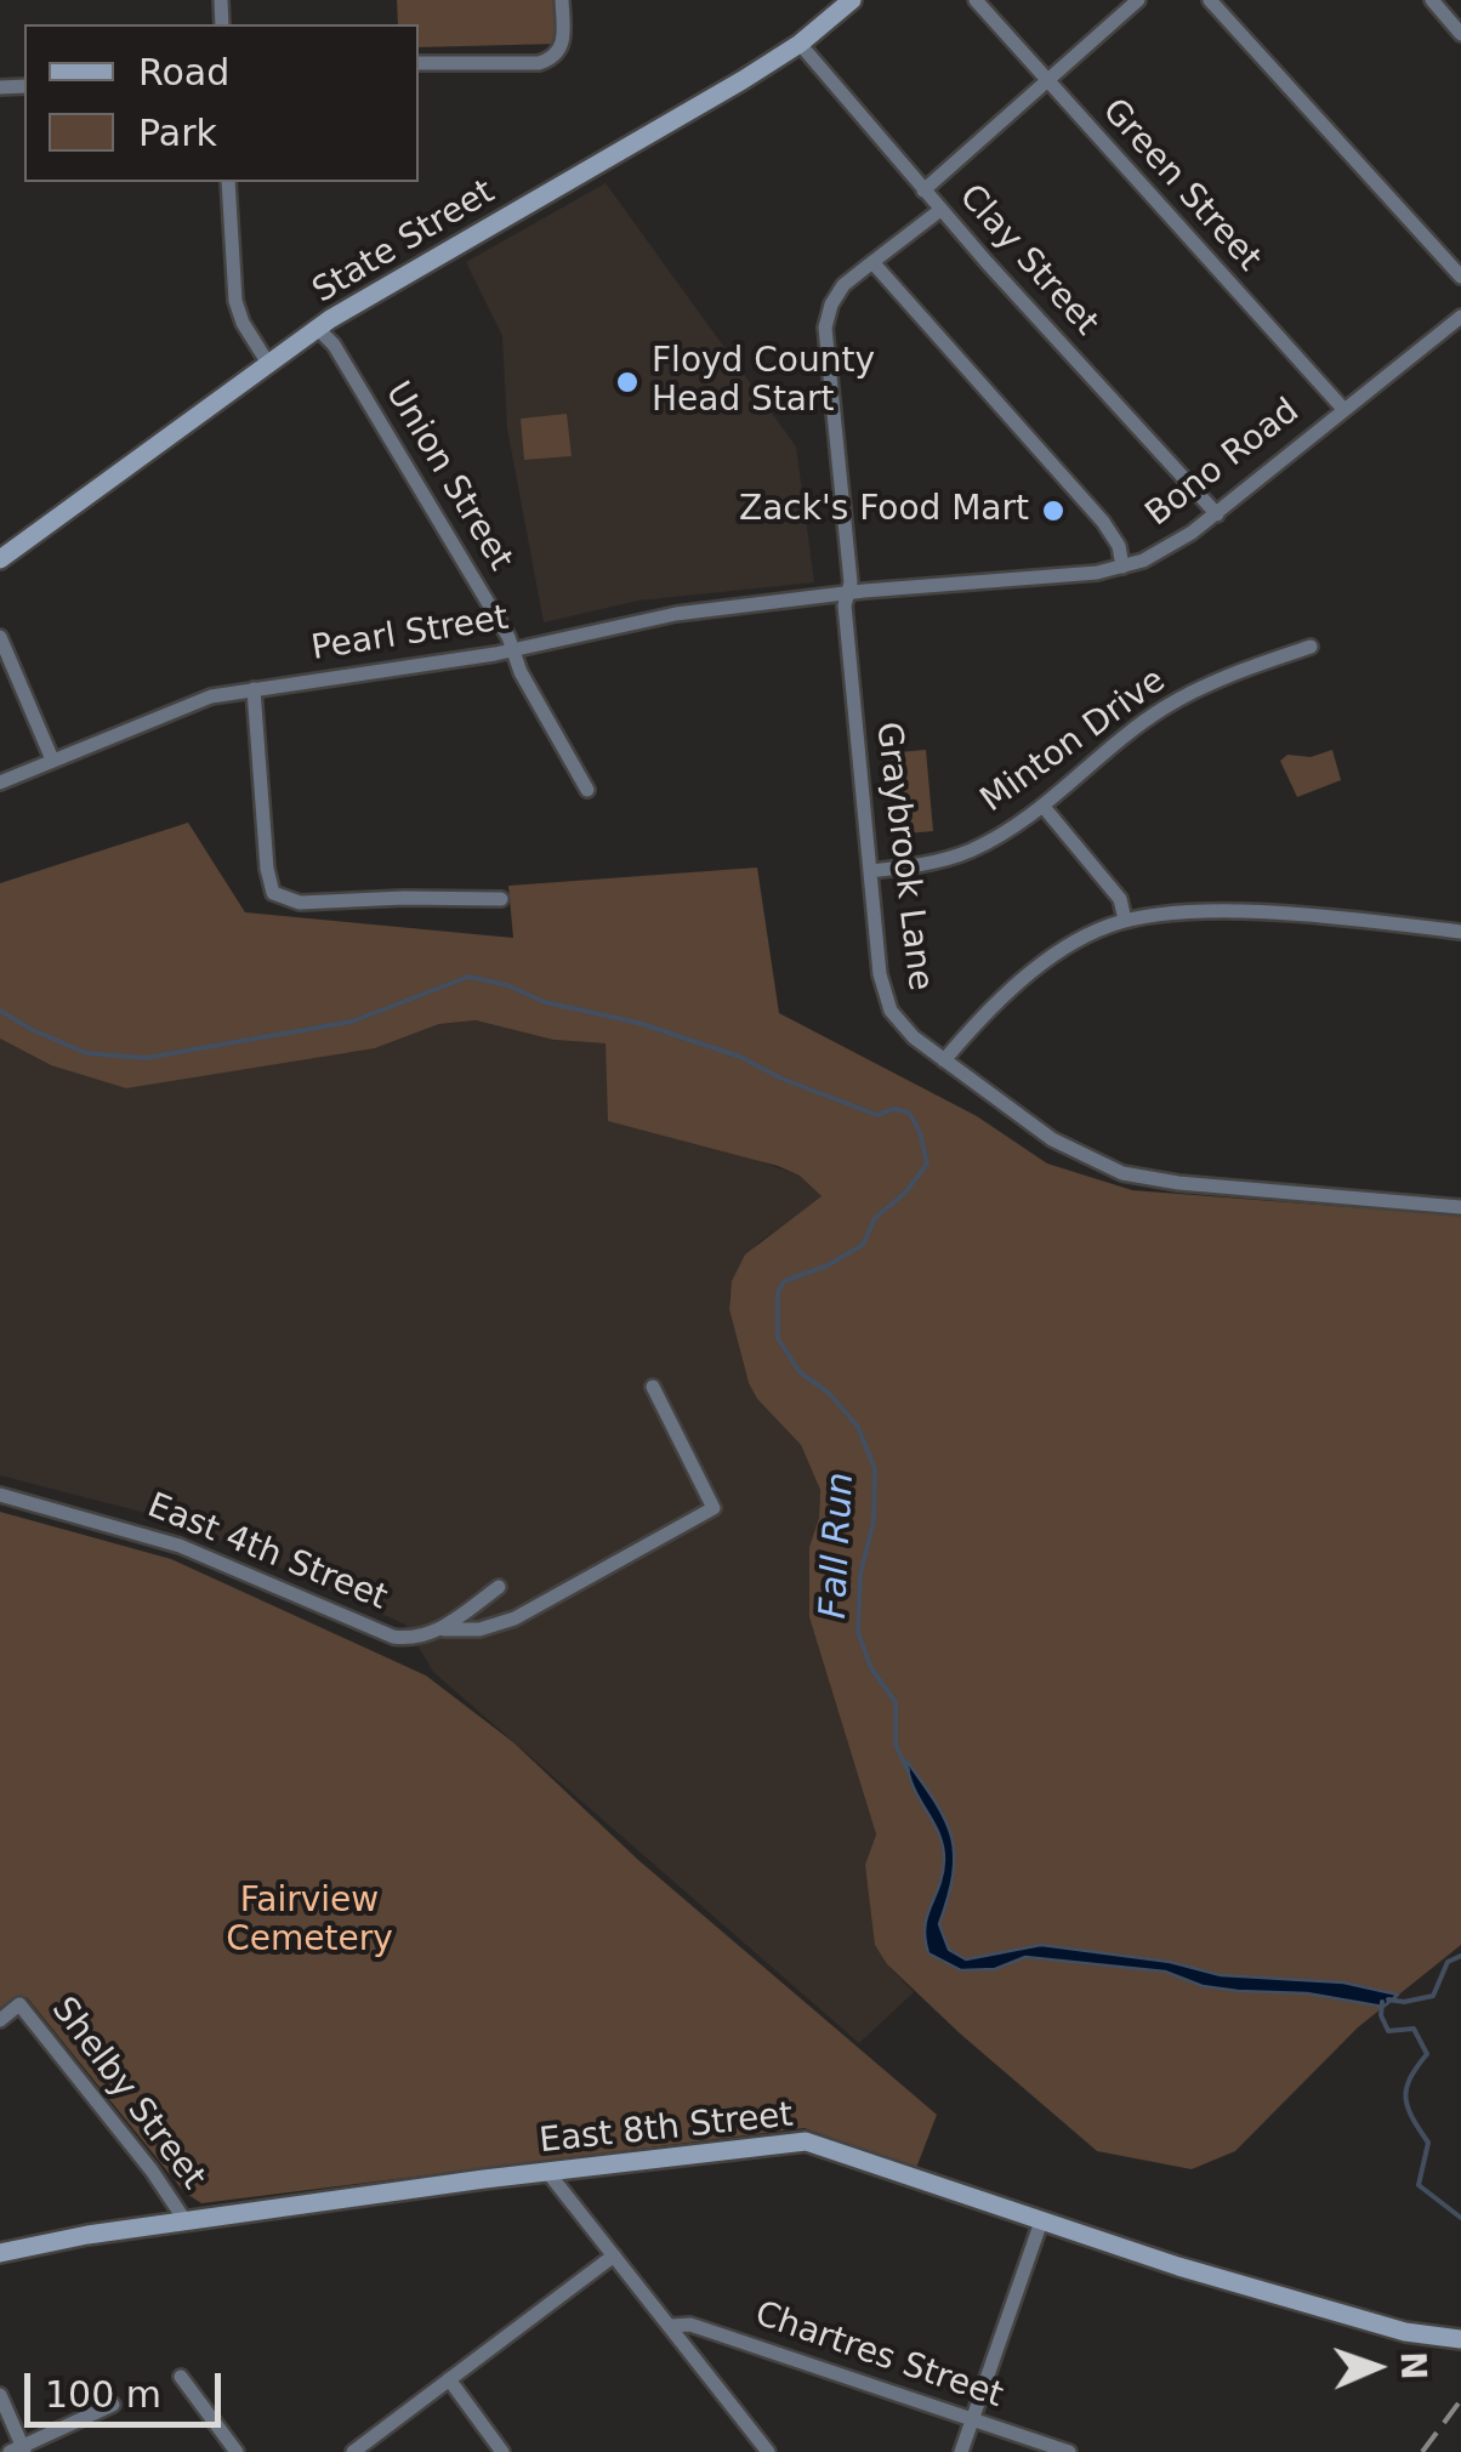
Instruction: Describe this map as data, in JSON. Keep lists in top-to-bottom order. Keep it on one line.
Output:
{"streets":{"street":["Green Street","State Street","Clay Street","Bono Road","Union Street","Pearl Street","Minton Drive","Graybrook Lane","East 4th Street","Shelby Street","East 8th Street","Chartres Street"]},"crossings":[["Green Street","Bono Road"],["State Street","Clay Street"],["State Street","Union Street"],["Clay Street","Bono Road"],["Clay Street","Graybrook Lane"],["Bono Road","Pearl Street"],["Bono Road","Graybrook Lane"],["Union Street","Pearl Street"],["Pearl Street","Graybrook Lane"],["Minton Drive","Graybrook Lane"],["Shelby Street","East 8th Street"]],"water":["Fall Run"],"parks":["Fairview Cemetery"],"places":["Floyd County Head Start","Zack's Food Mart"],"legend":["Road","Park"],"scale_bar":"100 m","north":"right"}
